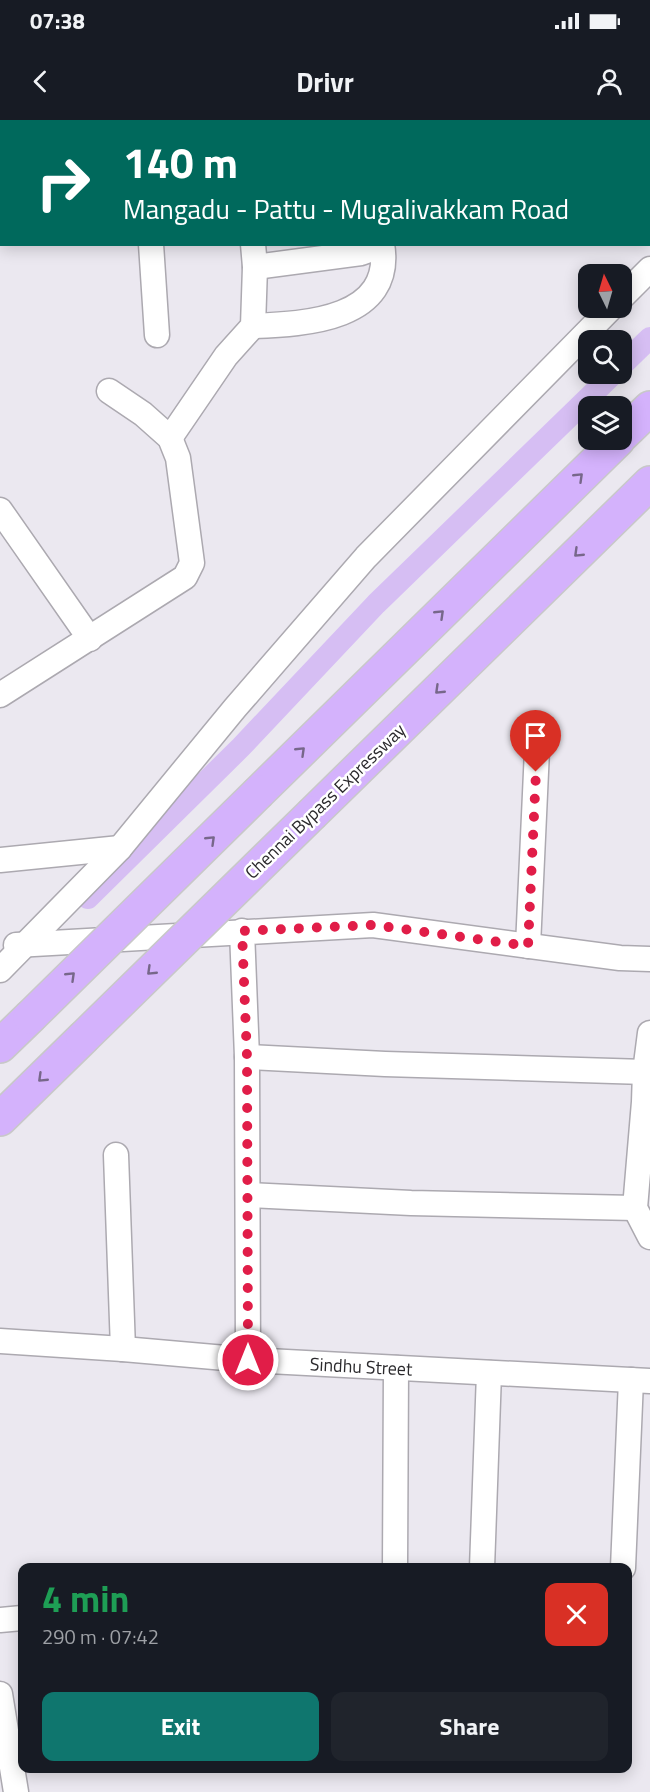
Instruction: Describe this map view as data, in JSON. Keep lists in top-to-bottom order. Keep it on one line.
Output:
{"streets":{"highway":["Chennai Bypass Expressway"],"street":["Sindhu Street"]},"north":"top","page":{"status":"07:38","header":"Drivr","turn":["140 m","Mangadu - Pattu - Mugalivakkam Road"],"heading":["4 min","290 m · 07:42"],"buttons":["Exit","Share"]}}
